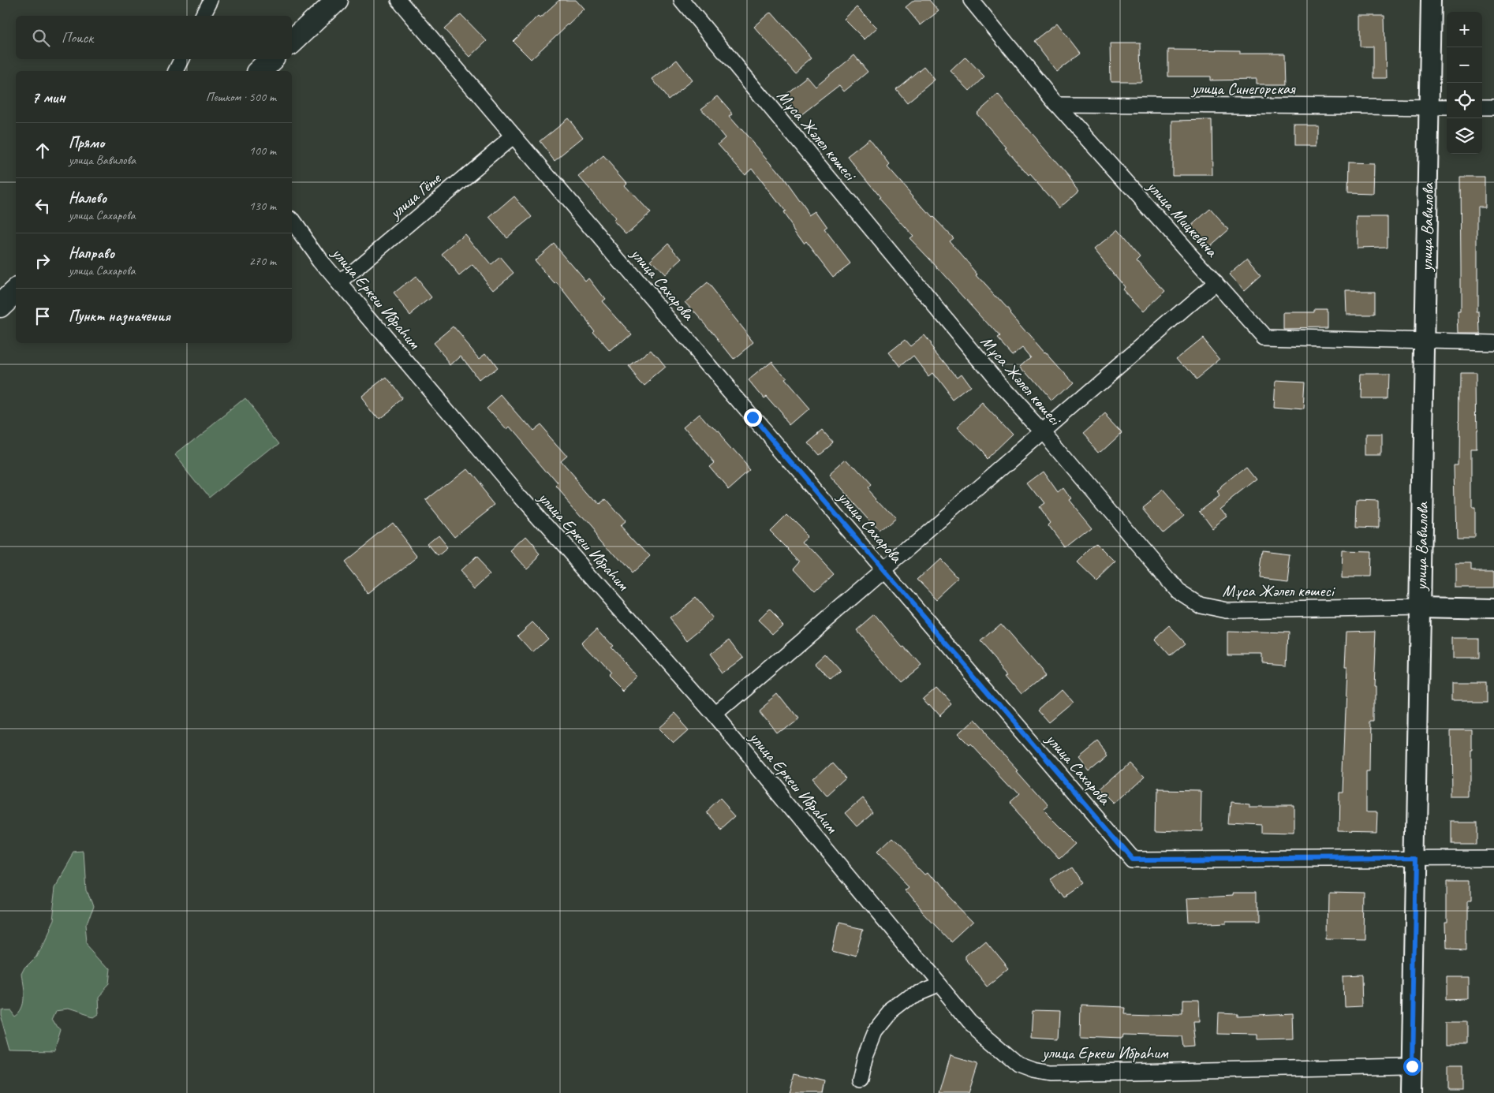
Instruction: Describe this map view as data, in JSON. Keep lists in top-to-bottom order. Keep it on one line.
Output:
{"streets":{"street":["улица Синегорская","Мұса Жәлел көшесі","улица Гёте","улица Мицкевича","улица Вавилова","улица Сахарова","улица Еркеш Ибраһим"]},"crossings":[["улица Синегорская","улица Мицкевича"],["улица Синегорская","улица Вавилова"],["Мұса Жәлел көшесі","улица Вавилова"],["улица Гёте","улица Сахарова"],["улица Гёте","улица Еркеш Ибраһим"],["улица Мицкевича","улица Вавилова"],["улица Вавилова","улица Сахарова"],["улица Вавилова","улица Еркеш Ибраһим"]],"page":{"map_buttons":["+","−"],"search":"Поиск","heading":["7 мин","Пешком · 500 m"],"list":[["Прямо","улица Вавилова","100 m"],["Налево","улица Сахарова","130 m"],["Направо","улица Сахарова","270 m"],"Пункт назначения"]}}
